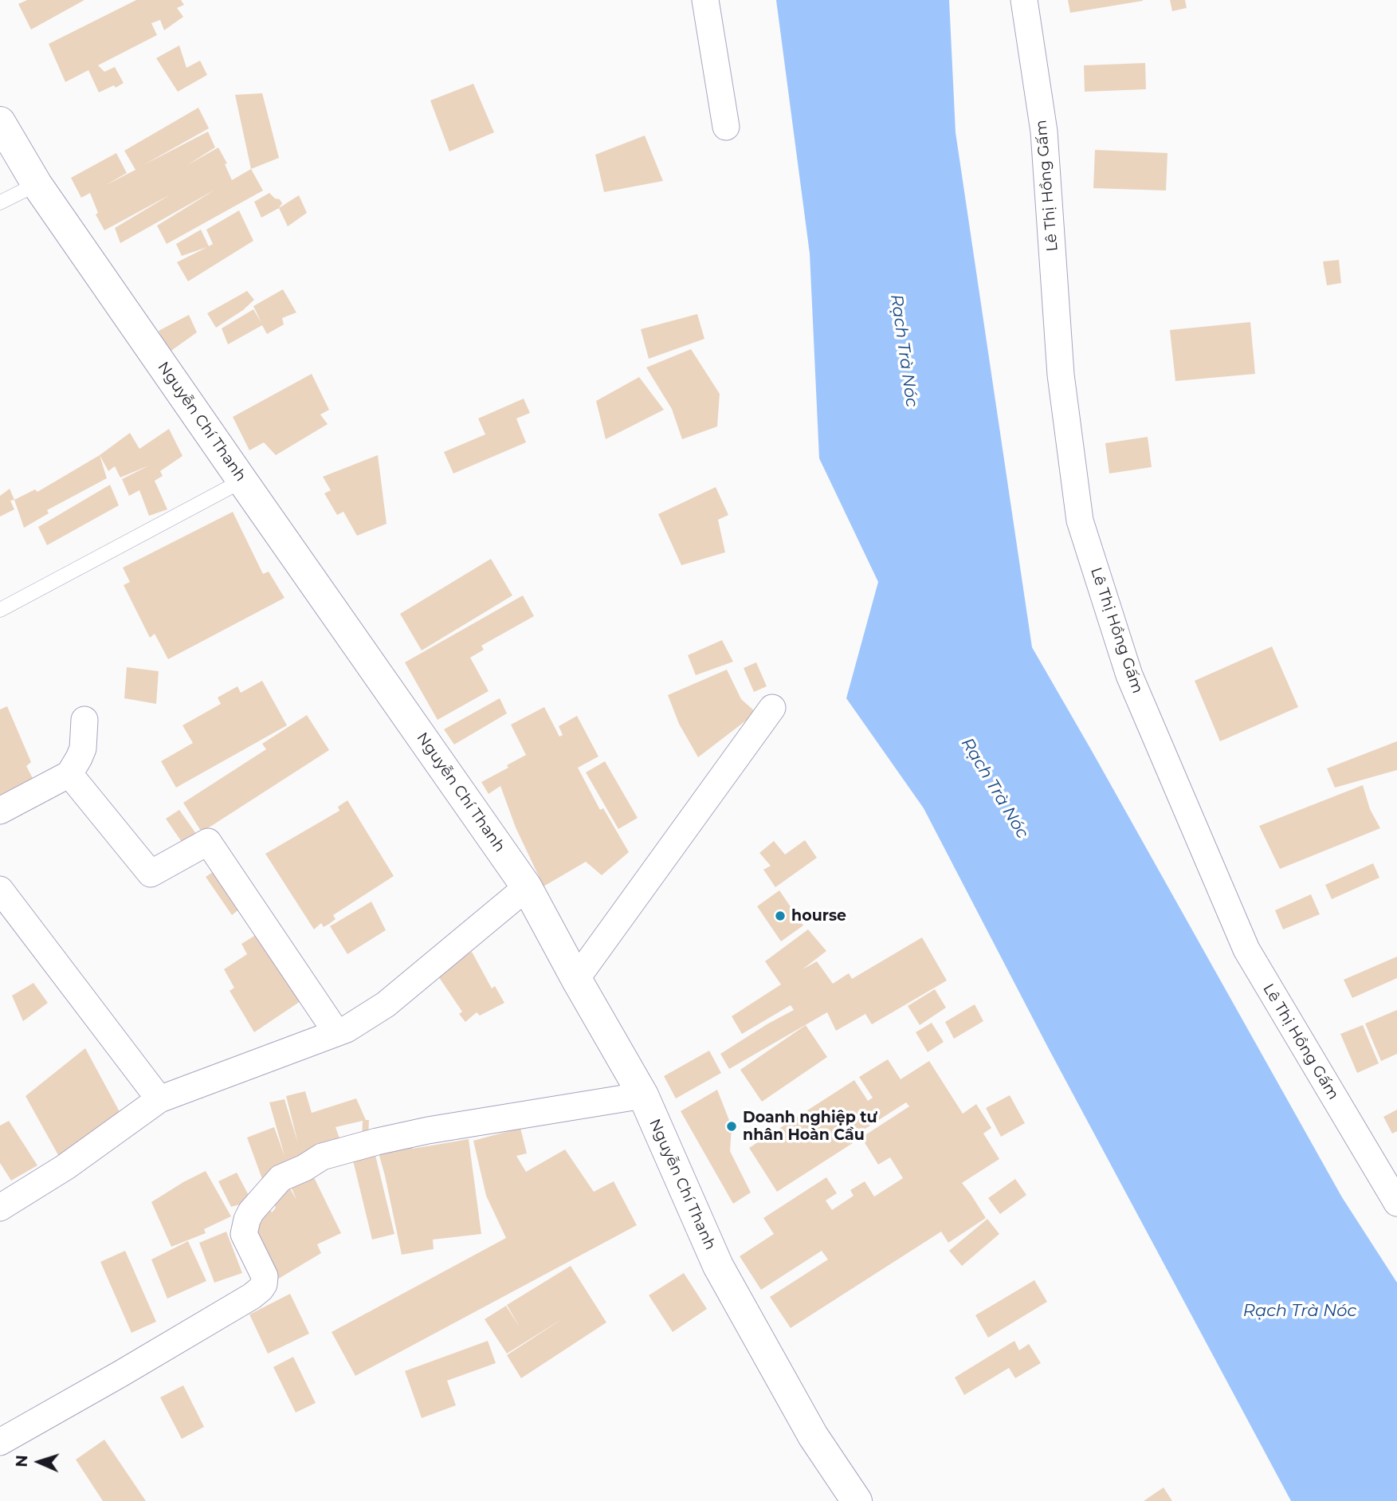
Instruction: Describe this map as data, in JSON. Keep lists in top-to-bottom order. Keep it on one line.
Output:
{"streets":{"main road":["Nguyễn Chí Thanh"],"street":["Lê Thị Hồng Gấm"]},"water":["Rạch Trà Nóc"],"places":["hourse","Doanh nghiệp tư nhân Hoàn Cầu"],"north":"left"}
